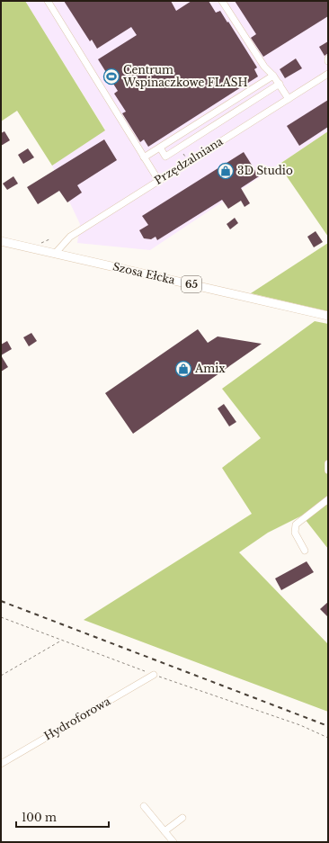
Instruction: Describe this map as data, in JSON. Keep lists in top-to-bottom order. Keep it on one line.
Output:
{"streets":{"main road":["Szosa Ełcka","65"],"street":["Przędzalniana","Hydroforowa"]},"crossings":[["Przędzalniana","Szosa Ełcka"]],"places":{"sports":["Centrum Wspinaczkowe FLASH"],"shop":["3D Studio","Amix"]},"scale_bar":"100 m"}
